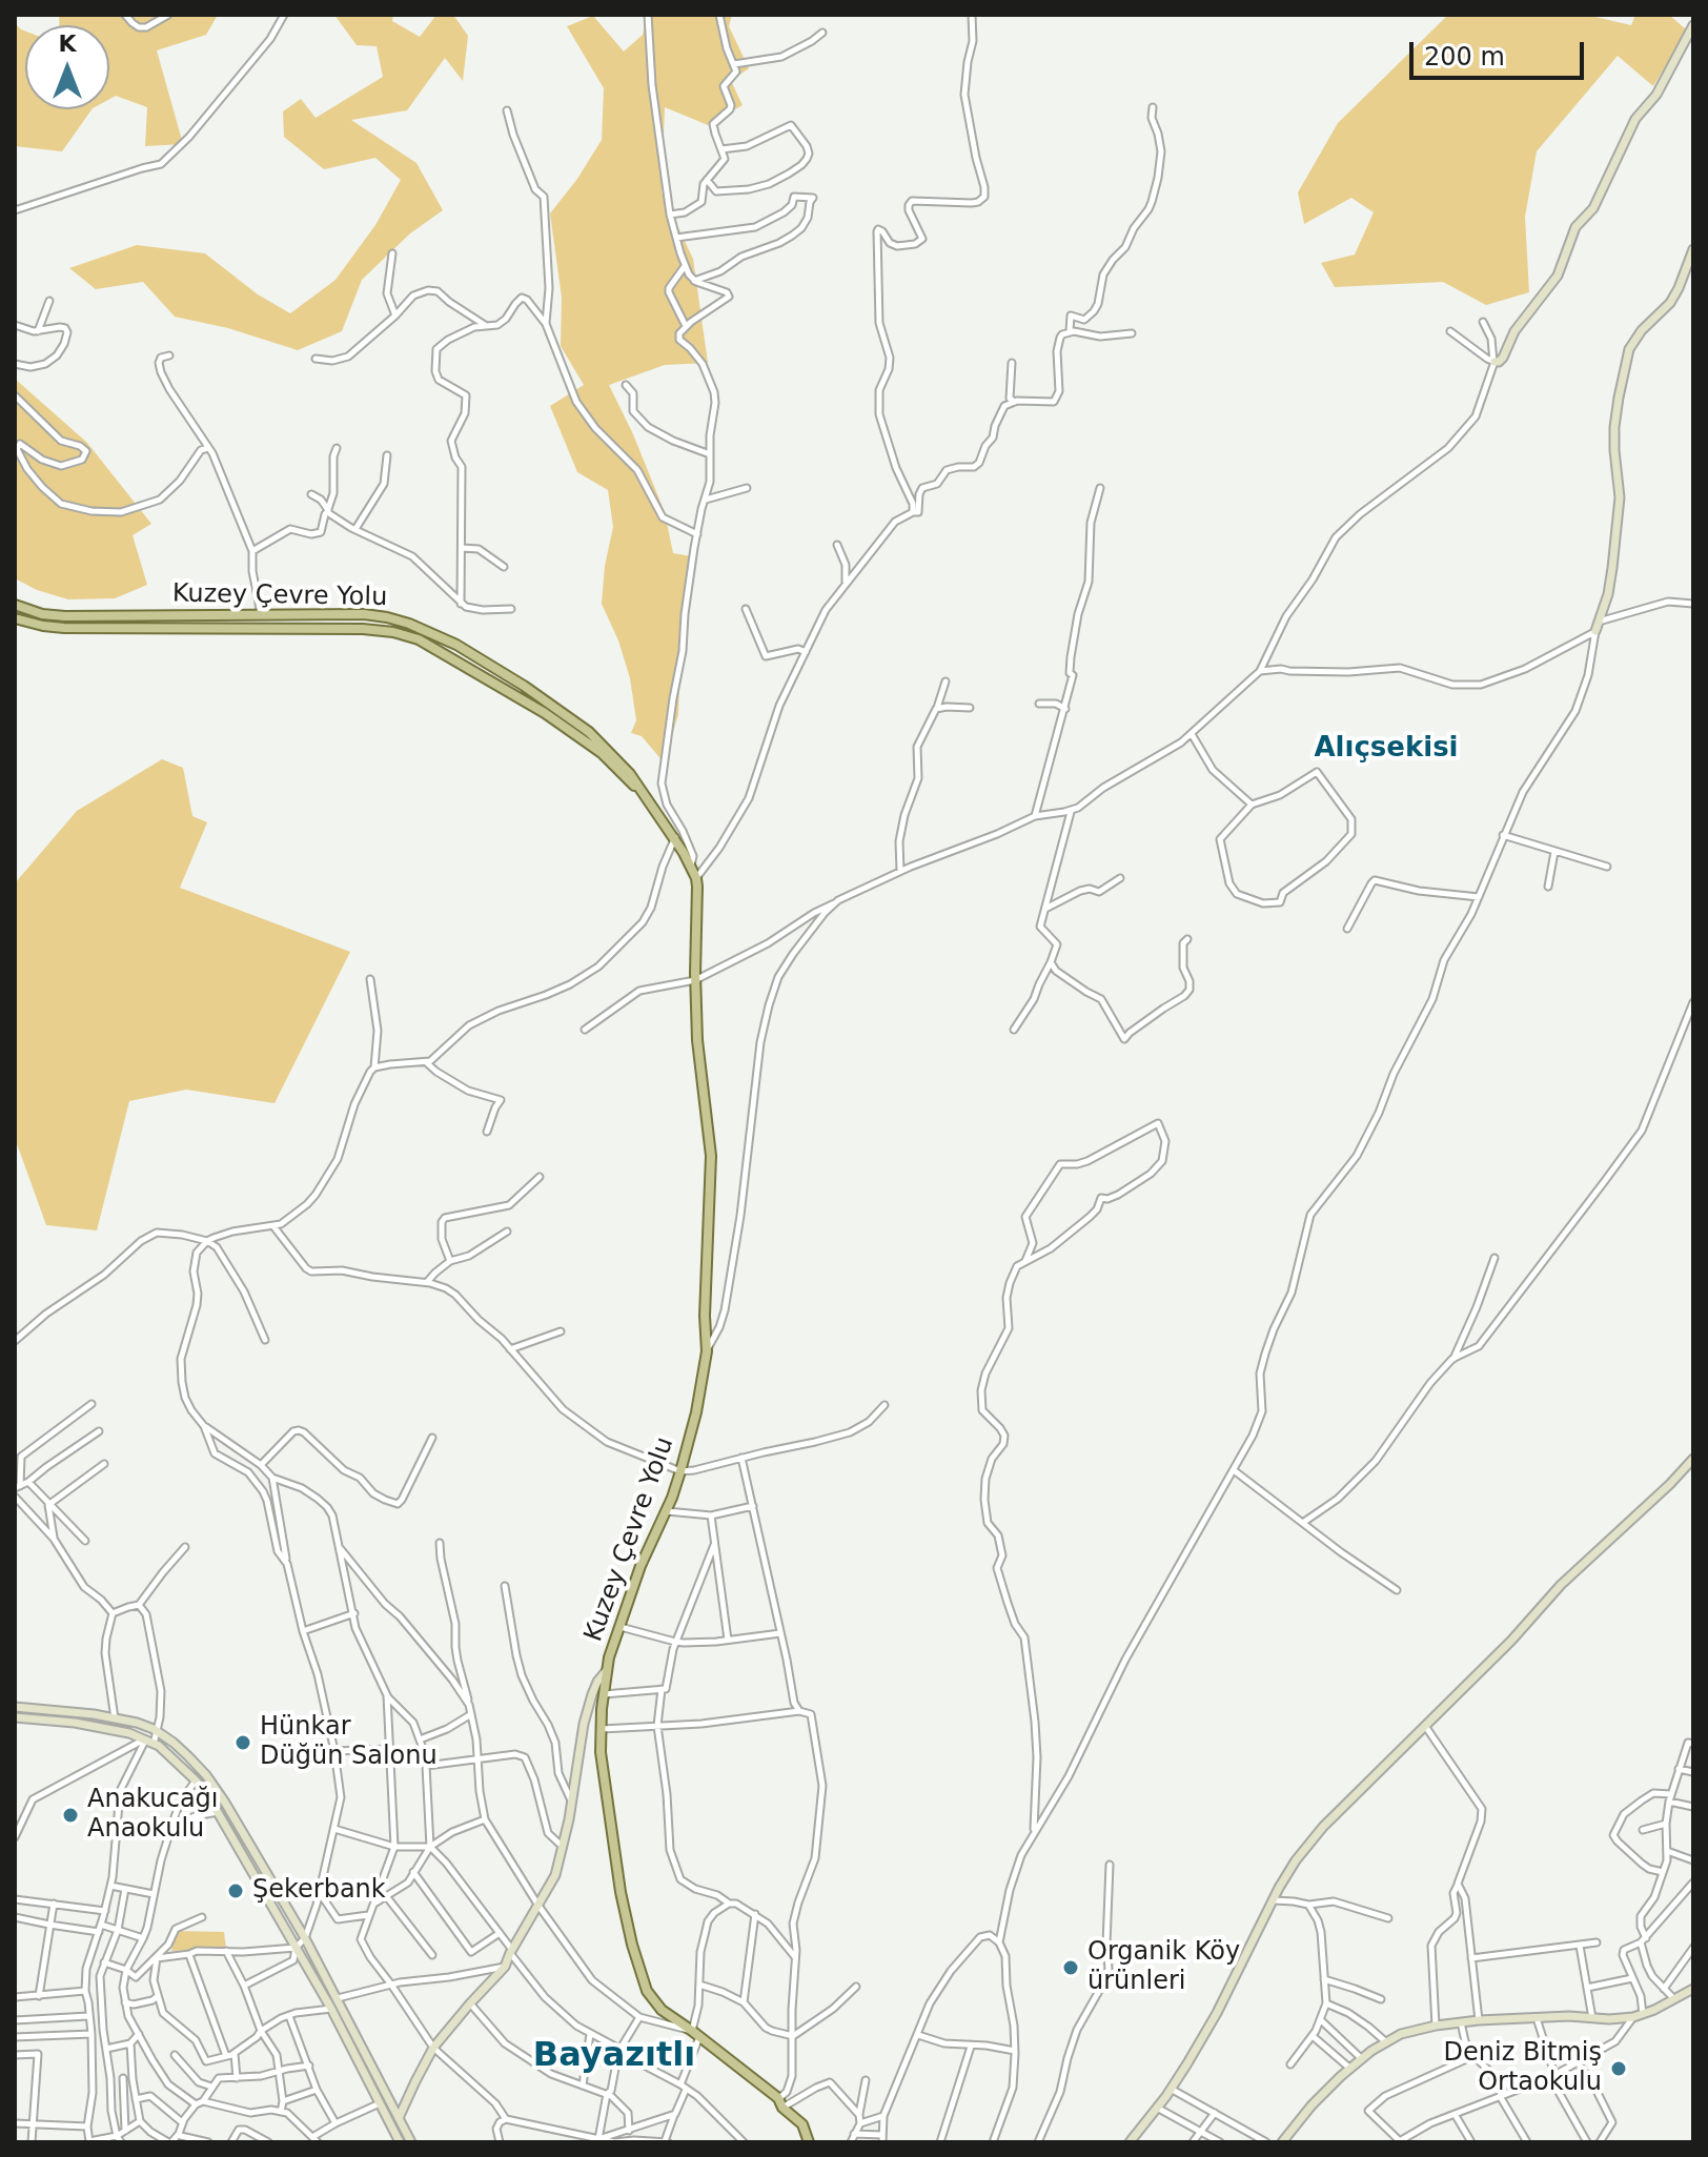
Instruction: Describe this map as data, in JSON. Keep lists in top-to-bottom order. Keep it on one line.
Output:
{"streets":{"main road":["Kuzey Çevre Yolu"]},"districts":["Alıçsekisi","Bayazıtlı"],"places":["Hünkar Düğün Salonu","Anakucağı Anaokulu","Şekerbank","Organik Köy ürünleri","Deniz Bitmiş Ortaokulu"],"scale_bar":"200 m","north":"top"}
